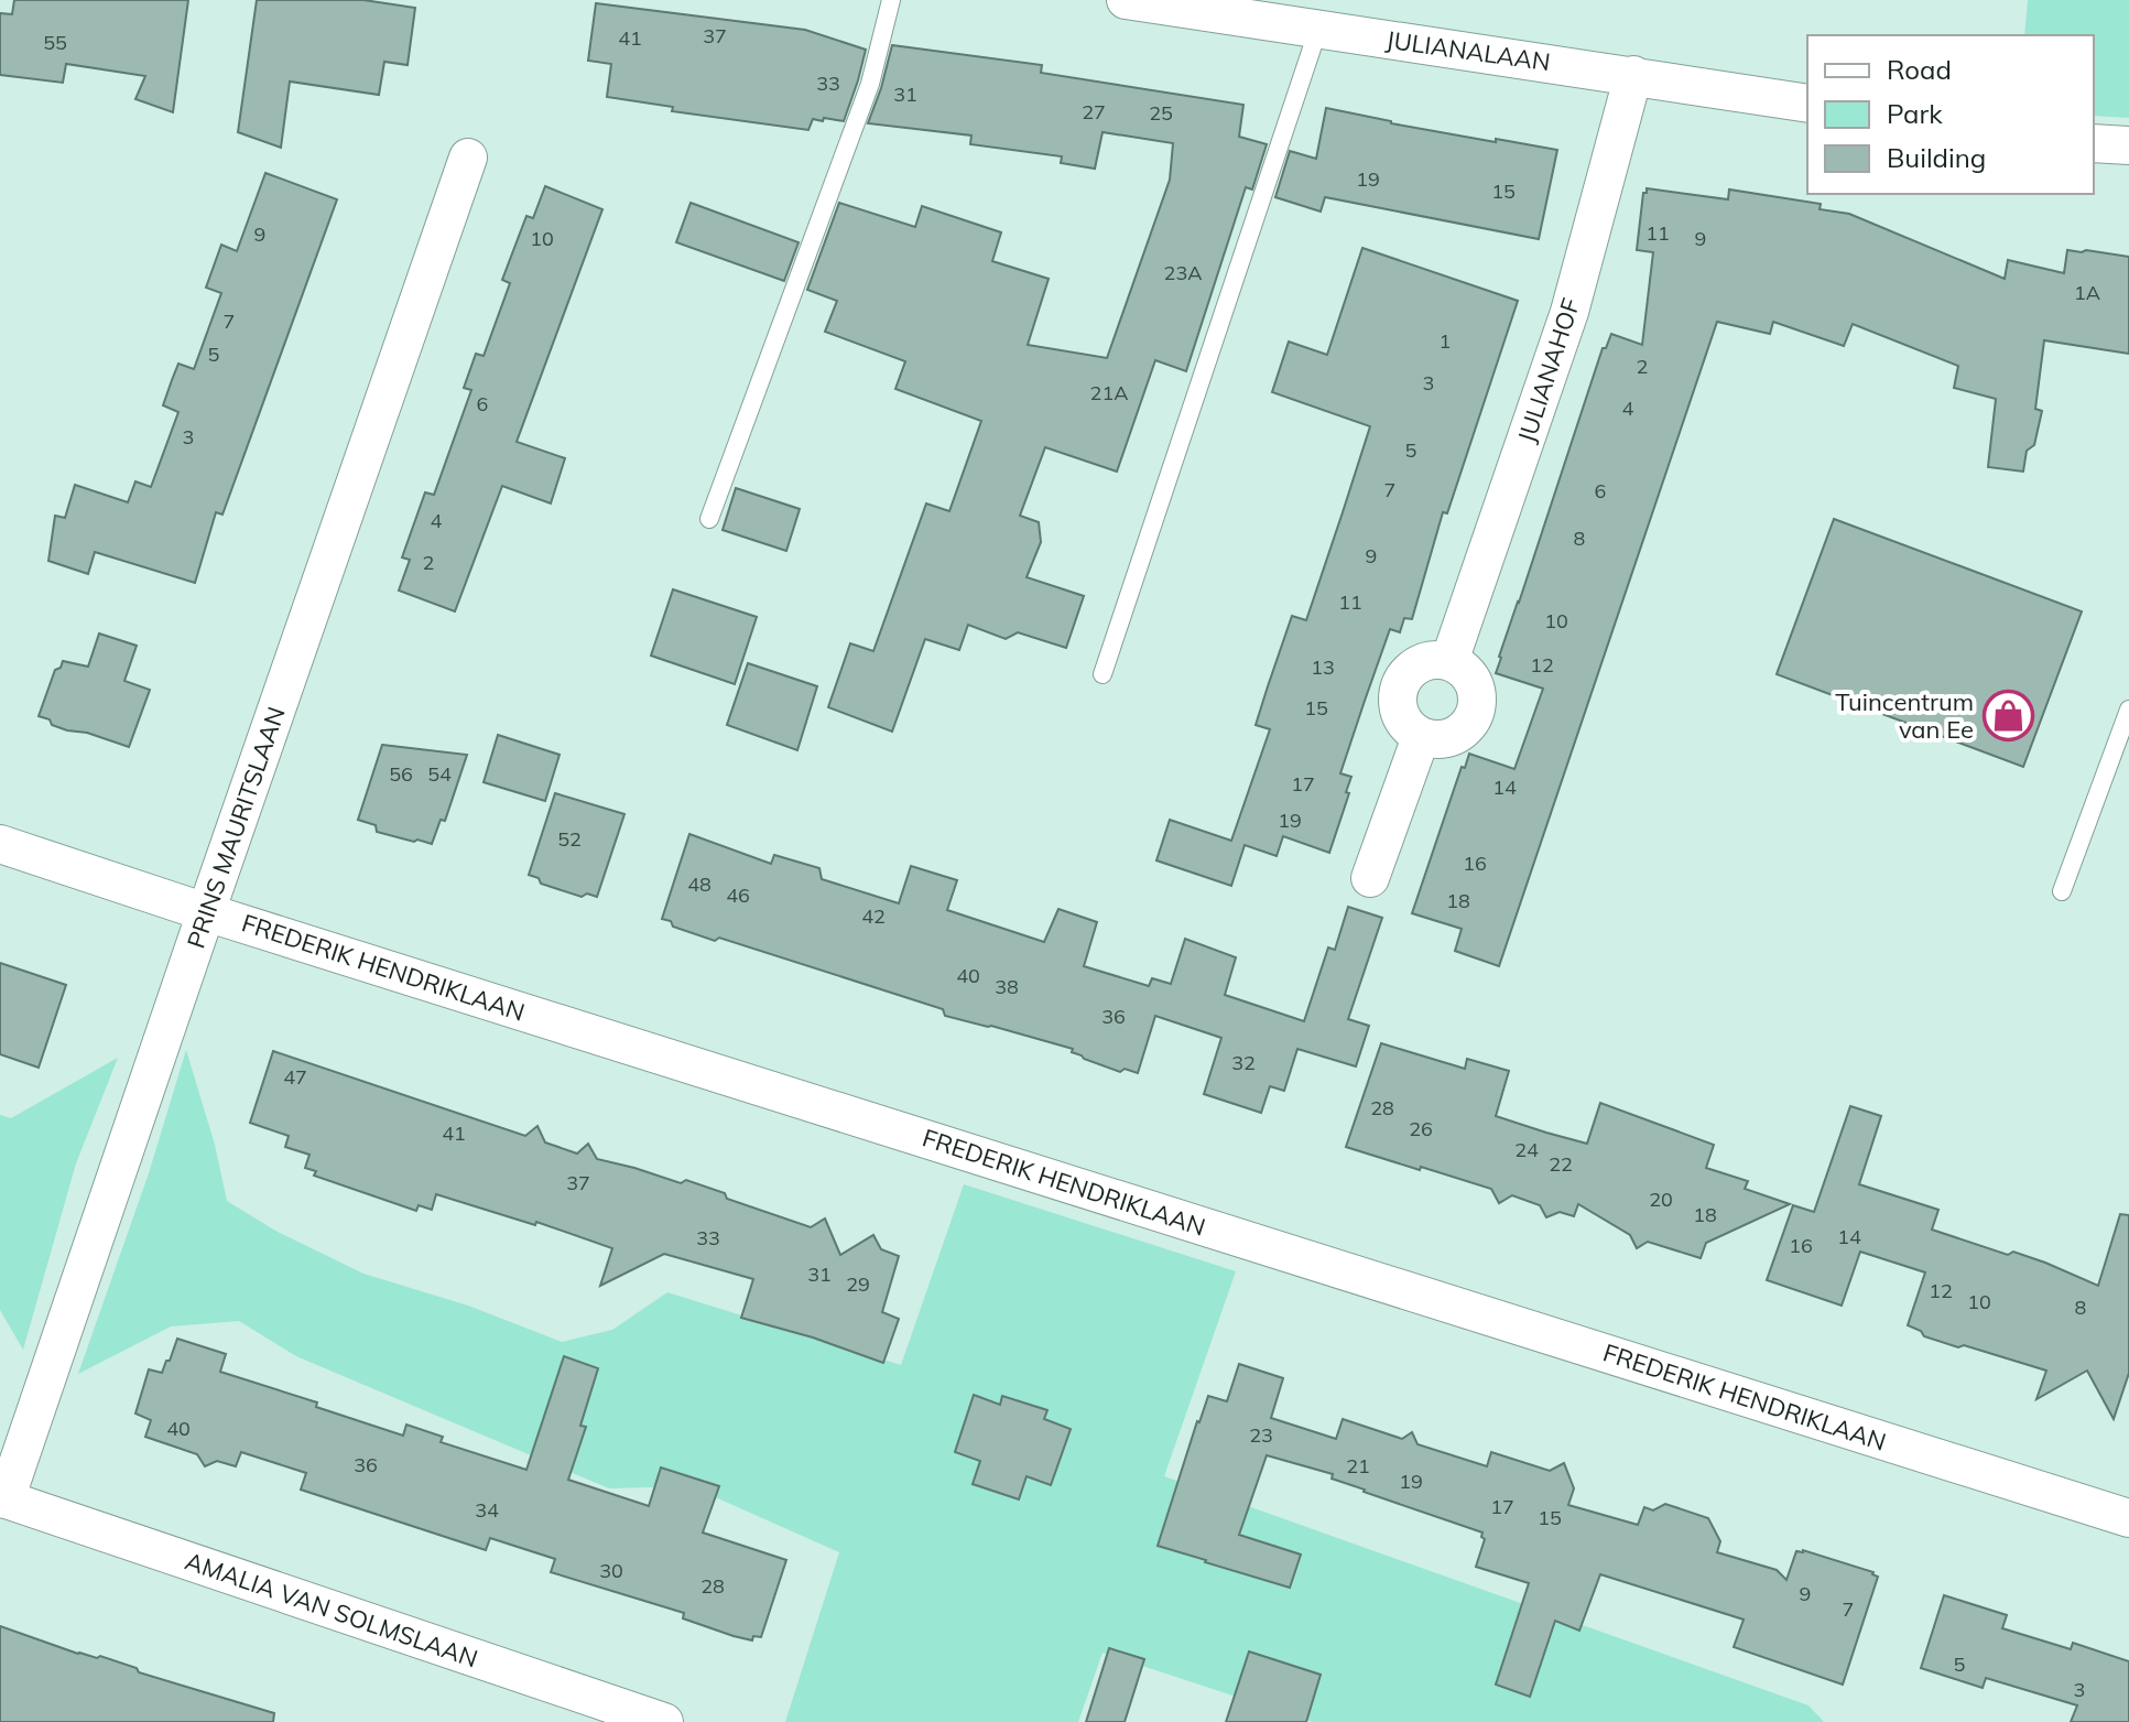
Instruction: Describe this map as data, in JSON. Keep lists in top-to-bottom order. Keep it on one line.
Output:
{"streets":{"street":["JULIANALAAN","JULIANAHOF","PRINS MAURITSLAAN","FREDERIK HENDRIKLAAN","AMALIA VAN SOLMSLAAN"]},"crossings":[["JULIANALAAN","JULIANAHOF"],["PRINS MAURITSLAAN","FREDERIK HENDRIKLAAN"],["PRINS MAURITSLAAN","AMALIA VAN SOLMSLAAN"]],"places":{"shop":["Tuincentrum van Ee"]},"house_numbers":["37","41","55","33","31","27","25","19","15","11","9","10","9","23A","1A","7","1","5","2","3","21A","6","4","3","5","7","6","4","8","9","2","11","10","12","13","15","56","54","17","14","19","52","16","48","46","18","42","40","38","36","32","47","28","26","41","24","22","37","20","18","14","33","16","31","29","12","10","8","40","23","36","21","19","17","34","15","30","28","9","7","5","3"],"legend":["Road","Park","Building"]}
